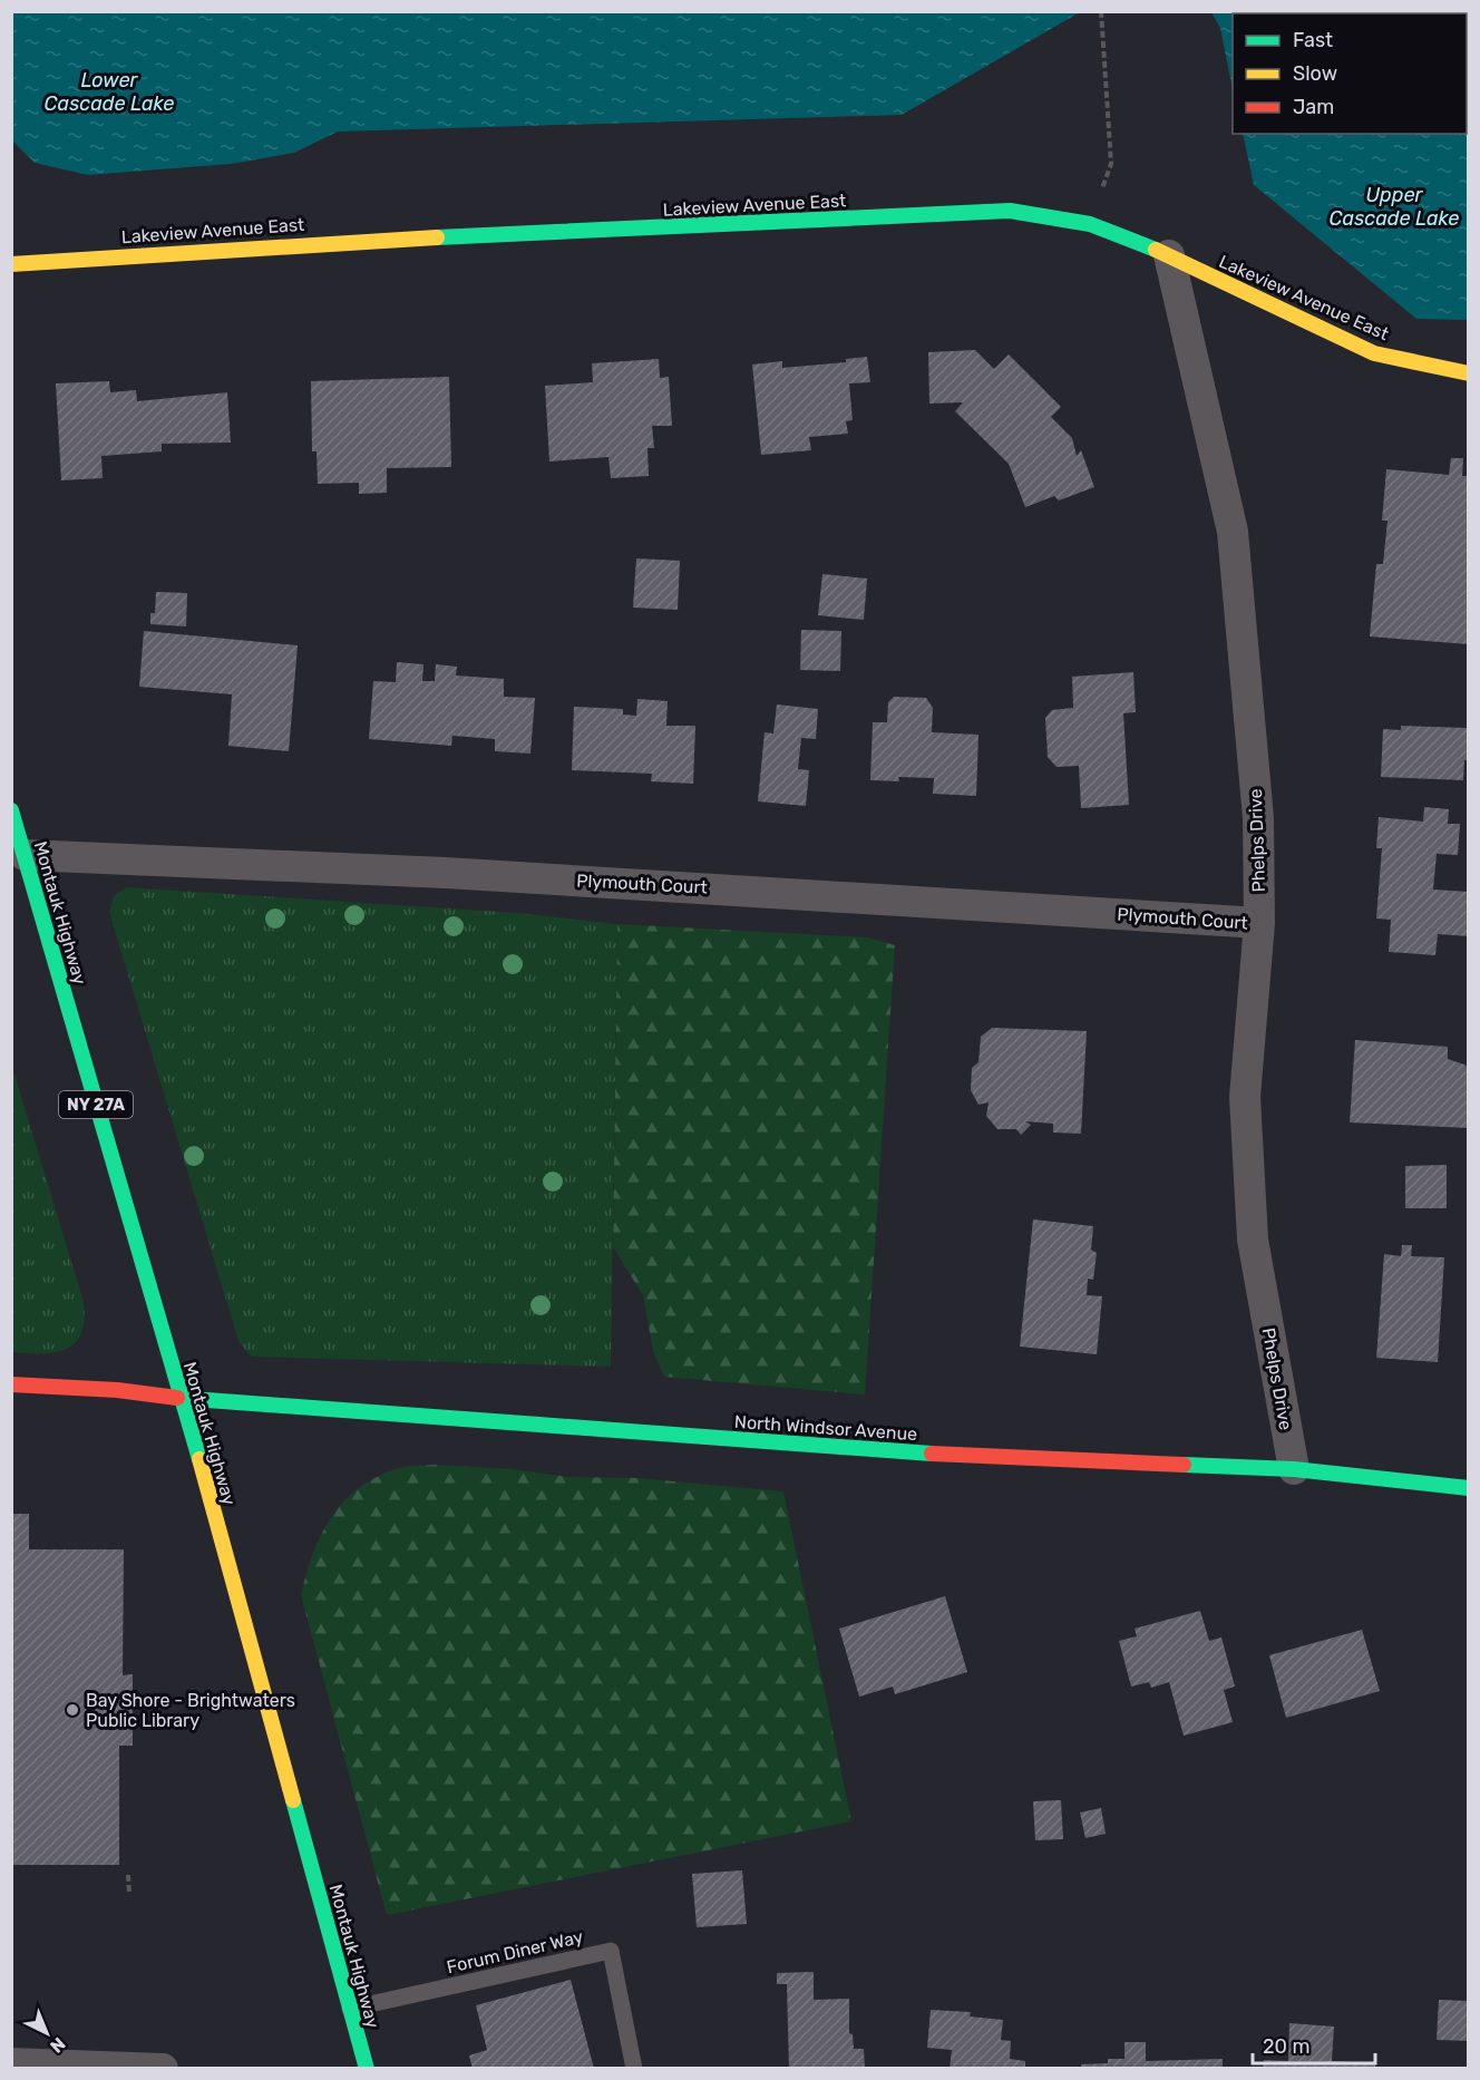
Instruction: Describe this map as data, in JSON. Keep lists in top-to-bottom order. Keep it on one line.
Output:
{"streets":{"street":["Lakeview Avenue East","Phelps Drive","Plymouth Court","Montauk Highway","NY 27A","North Windsor Avenue"],"lane":["Forum Diner Way"]},"crossings":[["Lakeview Avenue East","Phelps Drive"],["Phelps Drive","Plymouth Court"],["Phelps Drive","North Windsor Avenue"],["Plymouth Court","Montauk Highway"],["Montauk Highway","North Windsor Avenue"],["Montauk Highway","Forum Diner Way"]],"water":["Lower Cascade Lake","Upper Cascade Lake"],"places":["Bay Shore - Brightwaters Public Library"],"legend":["Fast","Slow","Jam"],"scale_bar":"20 m","north":"bottom right"}
